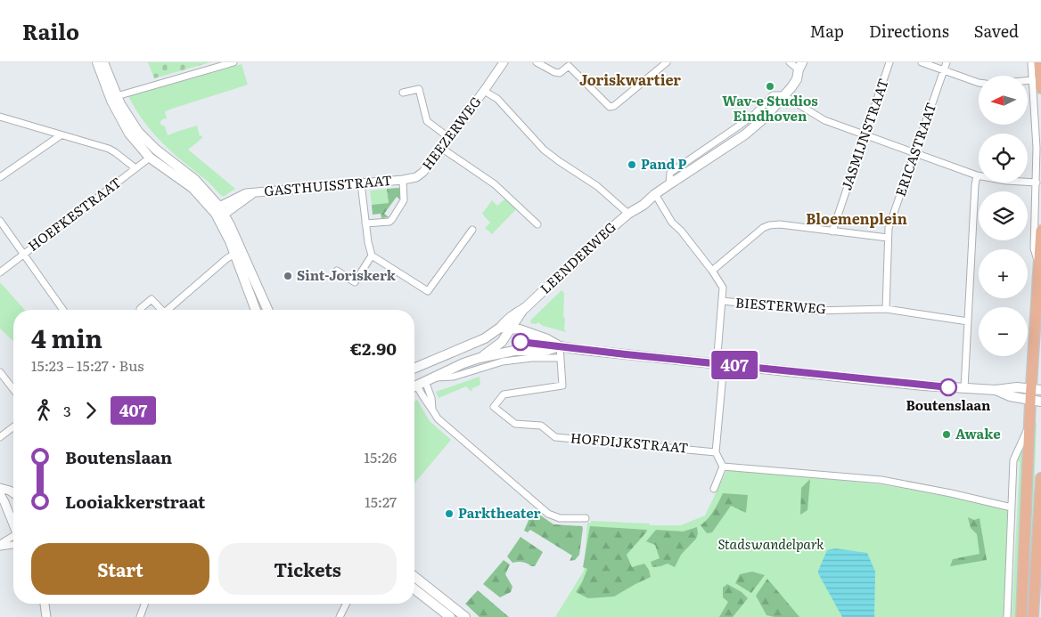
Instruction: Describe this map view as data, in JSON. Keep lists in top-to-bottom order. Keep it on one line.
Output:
{"streets":{"main road":["LEENDERWEG"],"street":["HEEZERWEG","JASMIJNSTRAAT","ERICASTRAAT","GASTHUISSTRAAT","HOEFKESTRAAT","BIESTERWEG","HOFDIJKSTRAAT"]},"crossings":[["HEEZERWEG","GASTHUISSTRAAT"],["ERICASTRAAT","BIESTERWEG"],["LEENDERWEG","BIESTERWEG"]],"districts":["Joriskwartier","Bloemenplein"],"parks":["Stadswandelpark"],"places":["Wav-e Studios Eindhoven","Pand P","Sint-Joriskerk","Boutenslaan","Awake","Parktheater"],"lines":["bus line 407"],"north":"left","page":{"header":"Railo","nav":["Map","Directions","Saved"],"on_map":"407","map_buttons":["+","−"],"heading":["4 min","15:23 – 15:27 · Bus","€2.90"],"legs":["3","407"],"list":[{"name":"Boutenslaan","value":"15:26"},{"name":"Looiakkerstraat","value":"15:27"}],"buttons":["Start","Tickets"]}}
